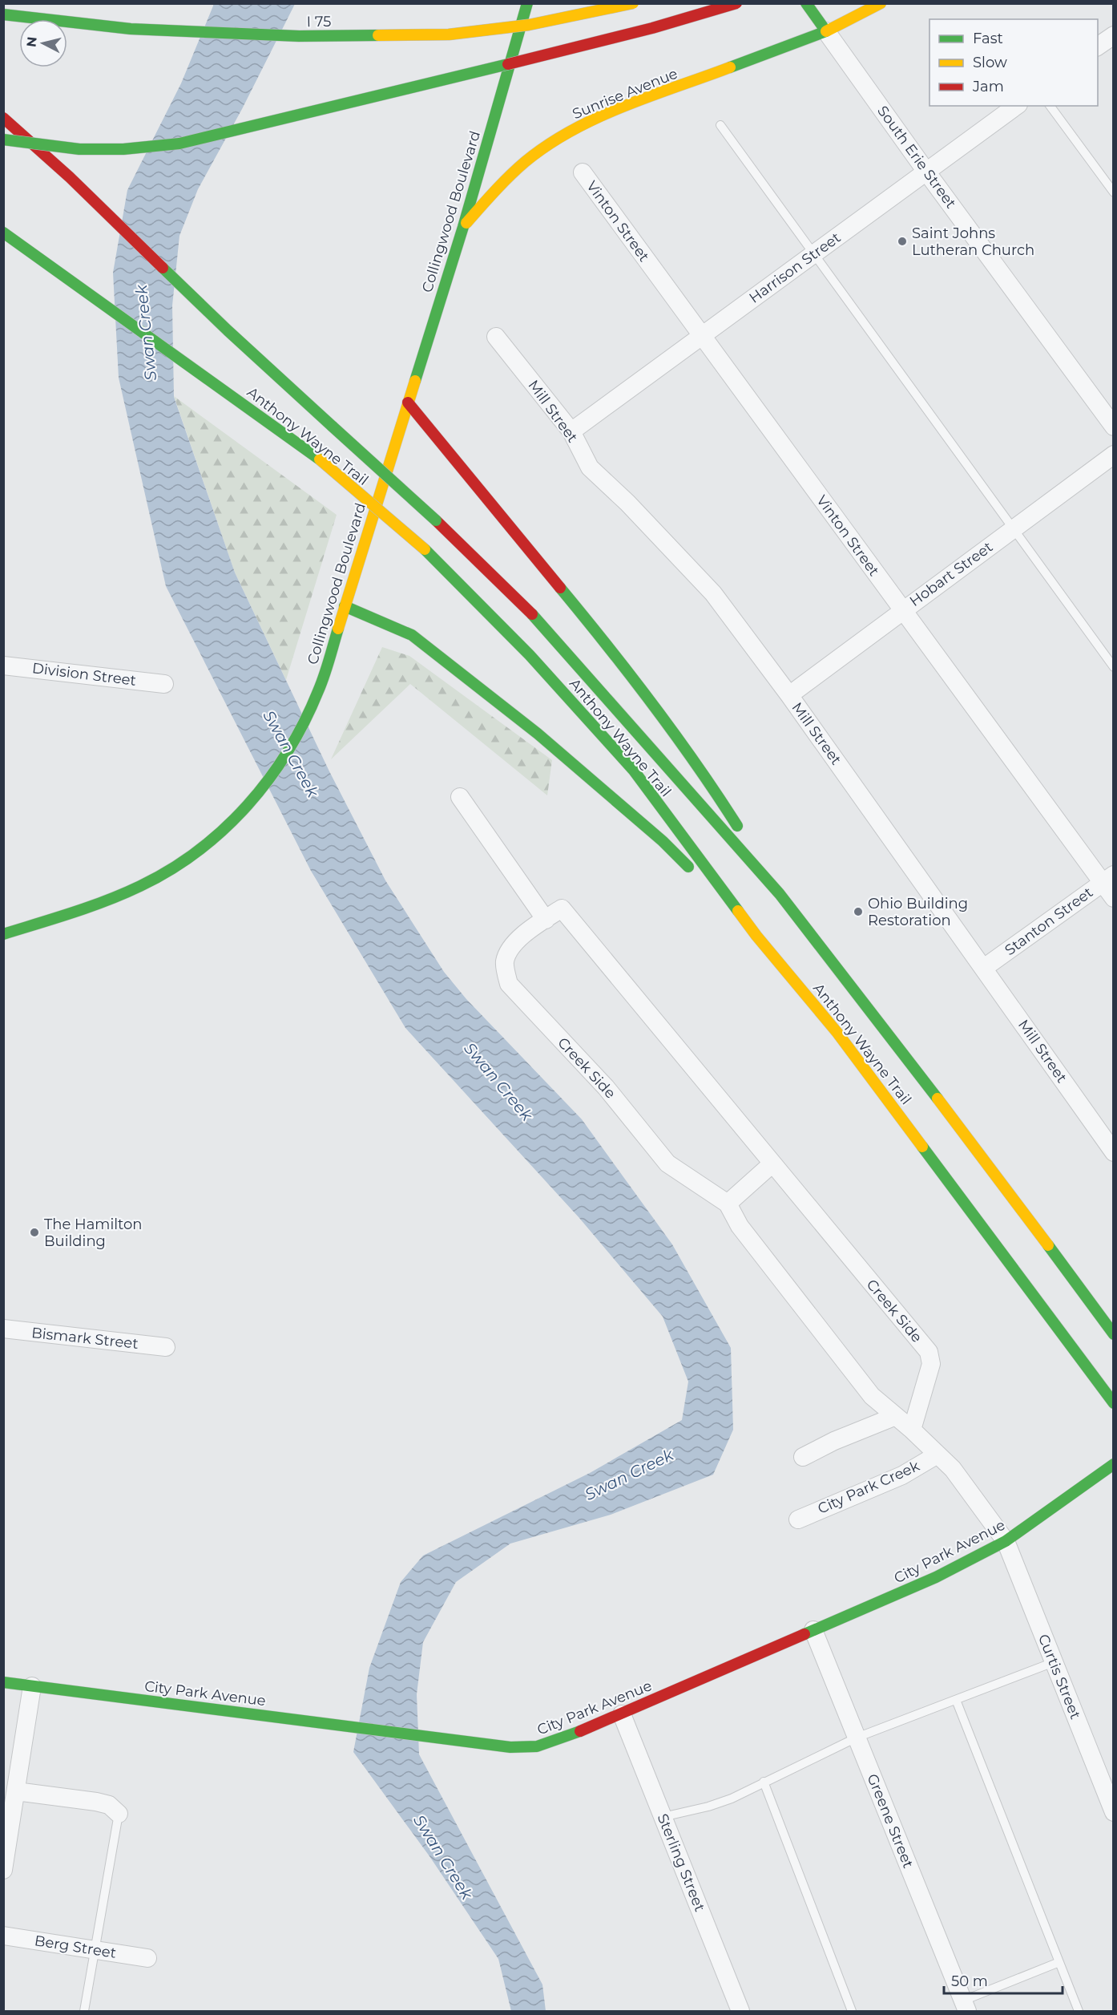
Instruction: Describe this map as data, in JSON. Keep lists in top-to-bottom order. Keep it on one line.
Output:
{"streets":{"main road":["I 75","Sunrise Avenue","South Erie Street","Collingwood Boulevard","Anthony Wayne Trail","City Park Avenue"],"street":["Vinton Street","Harrison Street","Mill Street","Hobart Street","Division Street","Stanton Street","Creek Side","Bismark Street","City Park Creek","Curtis Street","Greene Street","Sterling Street","Berg Street"]},"crossings":[["Sunrise Avenue","South Erie Street"],["Sunrise Avenue","Collingwood Boulevard"],["South Erie Street","Harrison Street"],["Vinton Street","Harrison Street"],["Vinton Street","Hobart Street"],["Vinton Street","Stanton Street"],["Harrison Street","Mill Street"],["Mill Street","Hobart Street"],["Mill Street","Stanton Street"],["Creek Side","City Park Creek"],["Creek Side","City Park Avenue"],["Creek Side","Curtis Street"],["City Park Avenue","Curtis Street"],["City Park Avenue","Greene Street"],["City Park Avenue","Sterling Street"]],"water":["Swan Creek"],"places":["Saint Johns Lutheran Church","Ohio Building Restoration","The Hamilton Building"],"legend":["Fast","Slow","Jam"],"scale_bar":"50 m","north":"left"}
